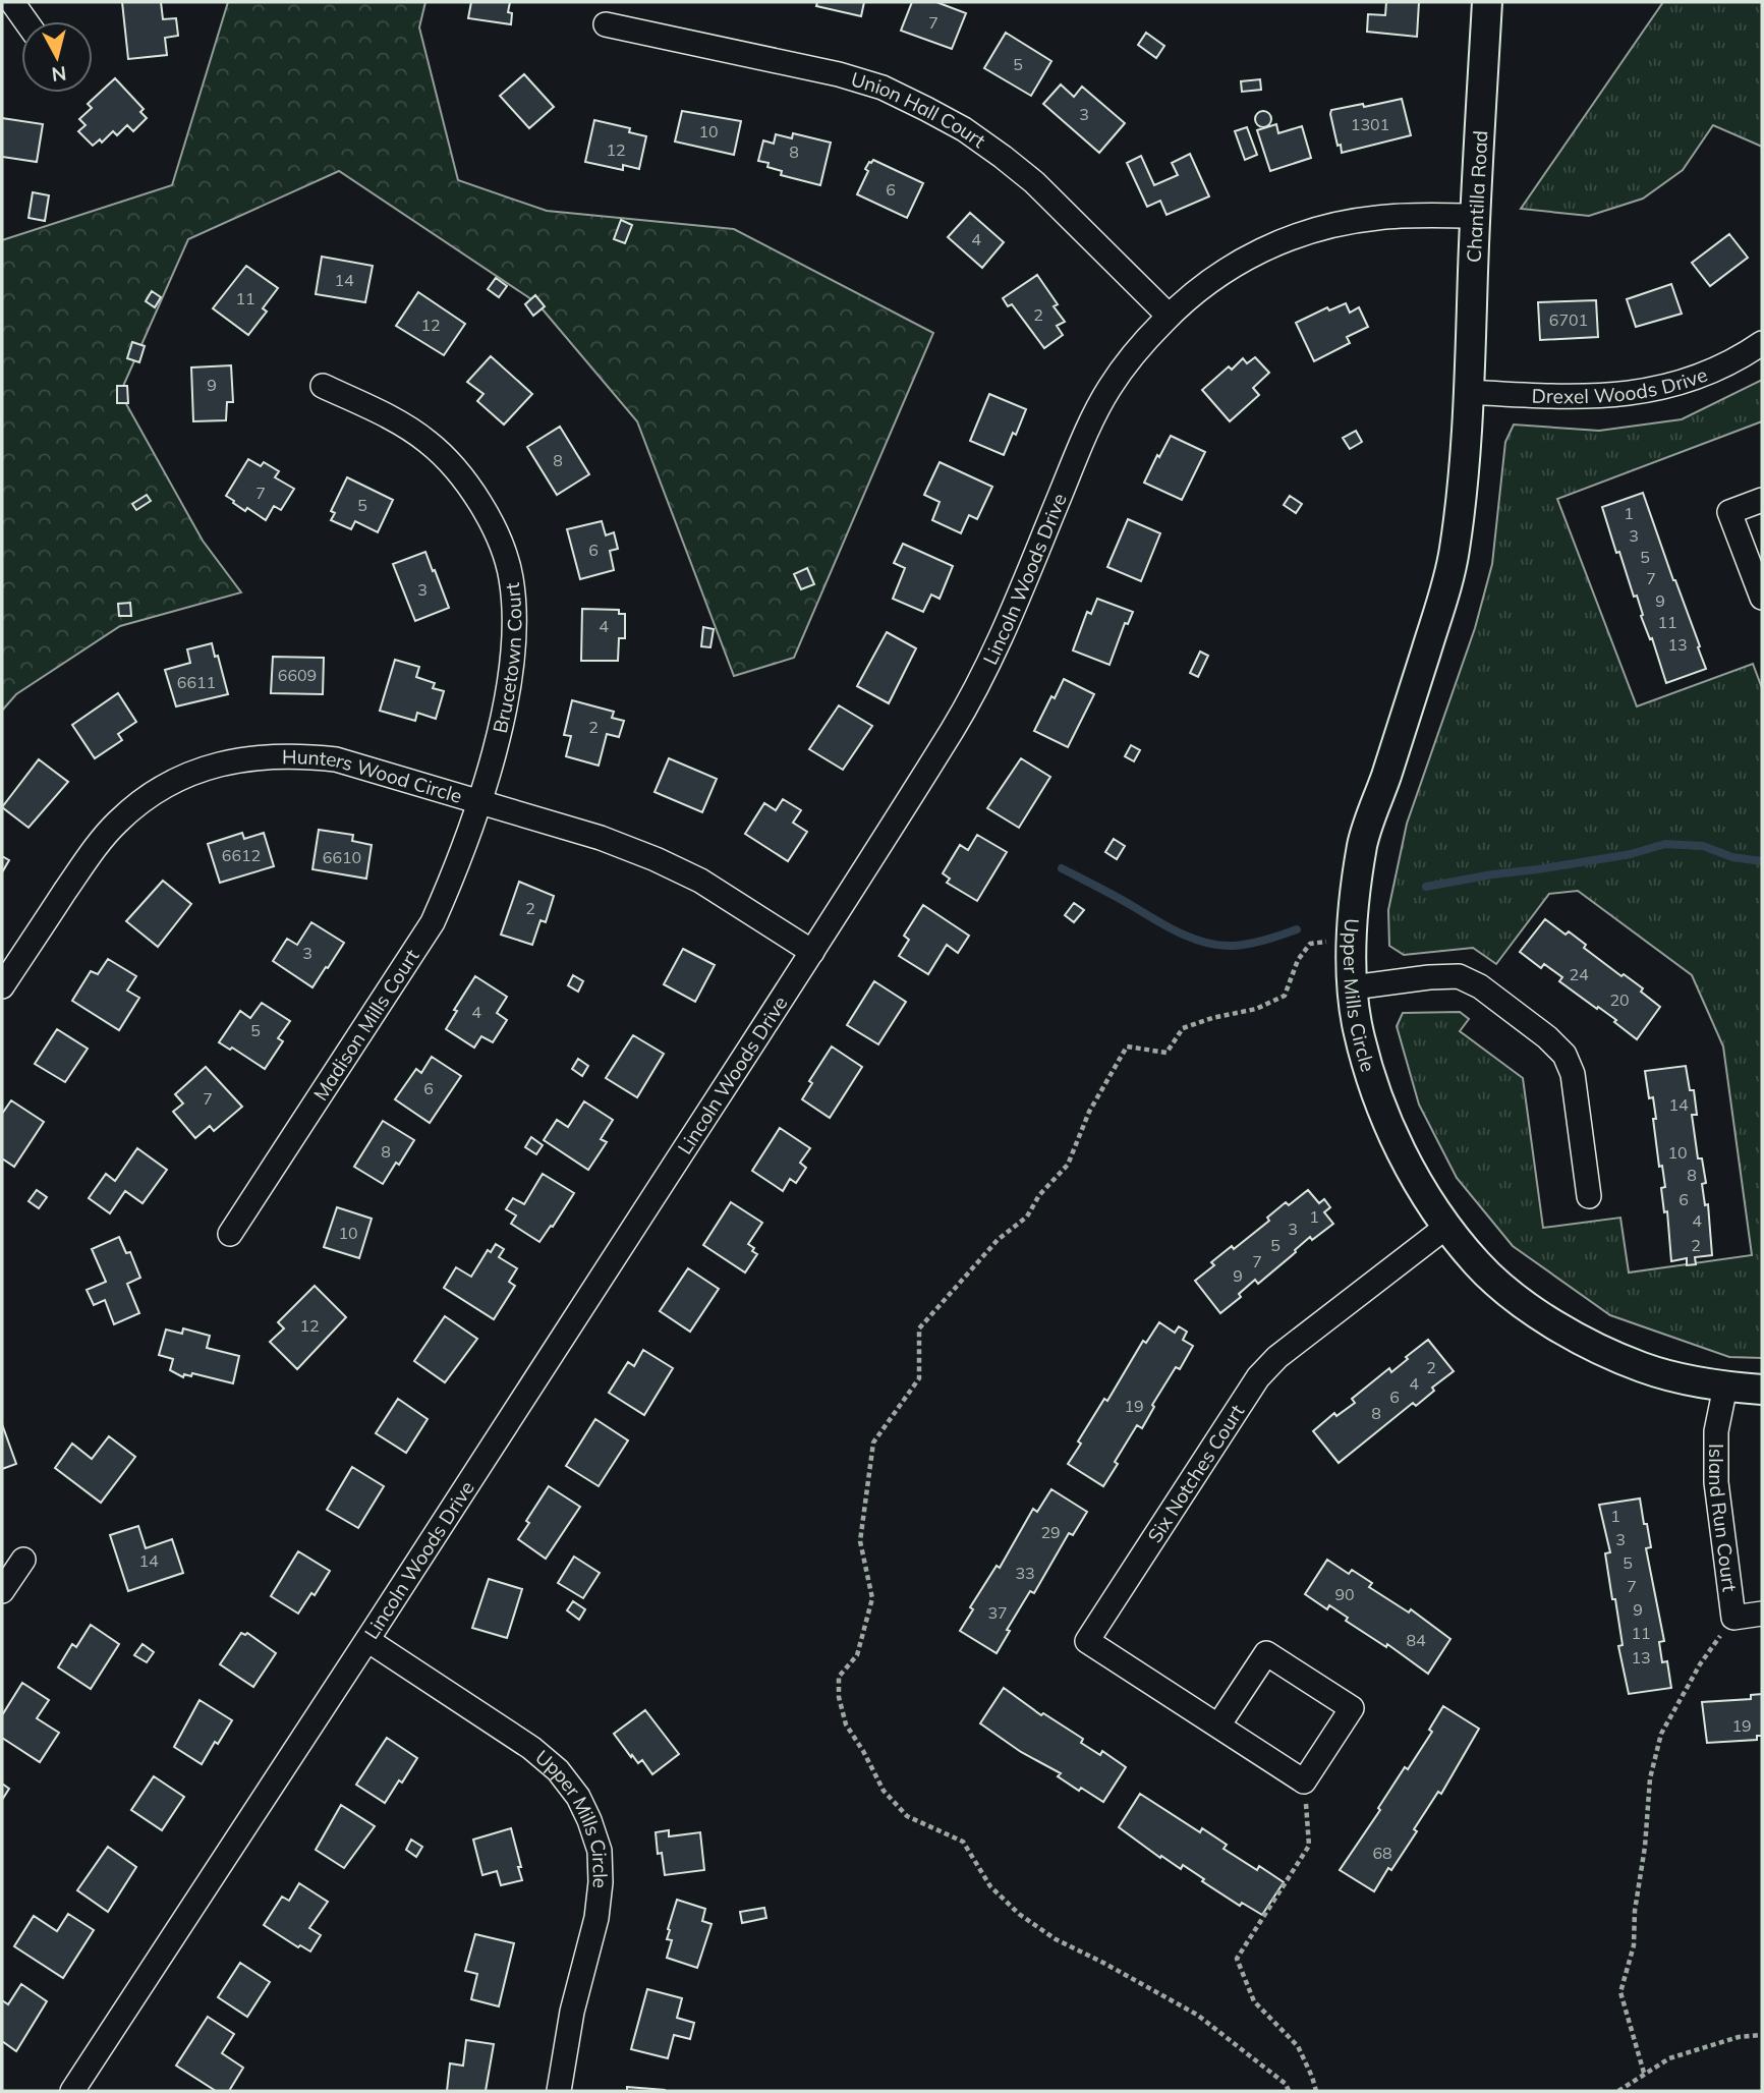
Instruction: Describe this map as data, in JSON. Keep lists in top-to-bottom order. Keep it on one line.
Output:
{"streets":{"street":["Union Hall Court","Chantilla Road","Drexel Woods Drive","Lincoln Woods Drive","Brucetown Court","Hunters Wood Circle","Upper Mills Circle","Madison Mills Court","Six Notches Court","Island Run Court"]},"crossings":[["Union Hall Court","Lincoln Woods Drive"],["Chantilla Road","Drexel Woods Drive"],["Chantilla Road","Lincoln Woods Drive"],["Chantilla Road","Upper Mills Circle"],["Drexel Woods Drive","Upper Mills Circle"],["Lincoln Woods Drive","Hunters Wood Circle"],["Lincoln Woods Drive","Upper Mills Circle"],["Brucetown Court","Hunters Wood Circle"],["Brucetown Court","Madison Mills Court"],["Hunters Wood Circle","Madison Mills Court"],["Upper Mills Circle","Six Notches Court"],["Upper Mills Circle","Island Run Court"]],"house_numbers":["7","5","3","1301","10","12","8","6","4","14","11","2","6701","12","9","8","7","5","1","3","6","5","7","3","9","11","4","13","6609","6611","2","6612","6610","2","3","24","20","4","5","6","7","14","8","10","8","6","1","4","3","10","5","2","7","9","12","2","4","6","19","8","1","29","3","14","5","33","7","90","9","37","11","84","13","19","68"],"north":"bottom"}
